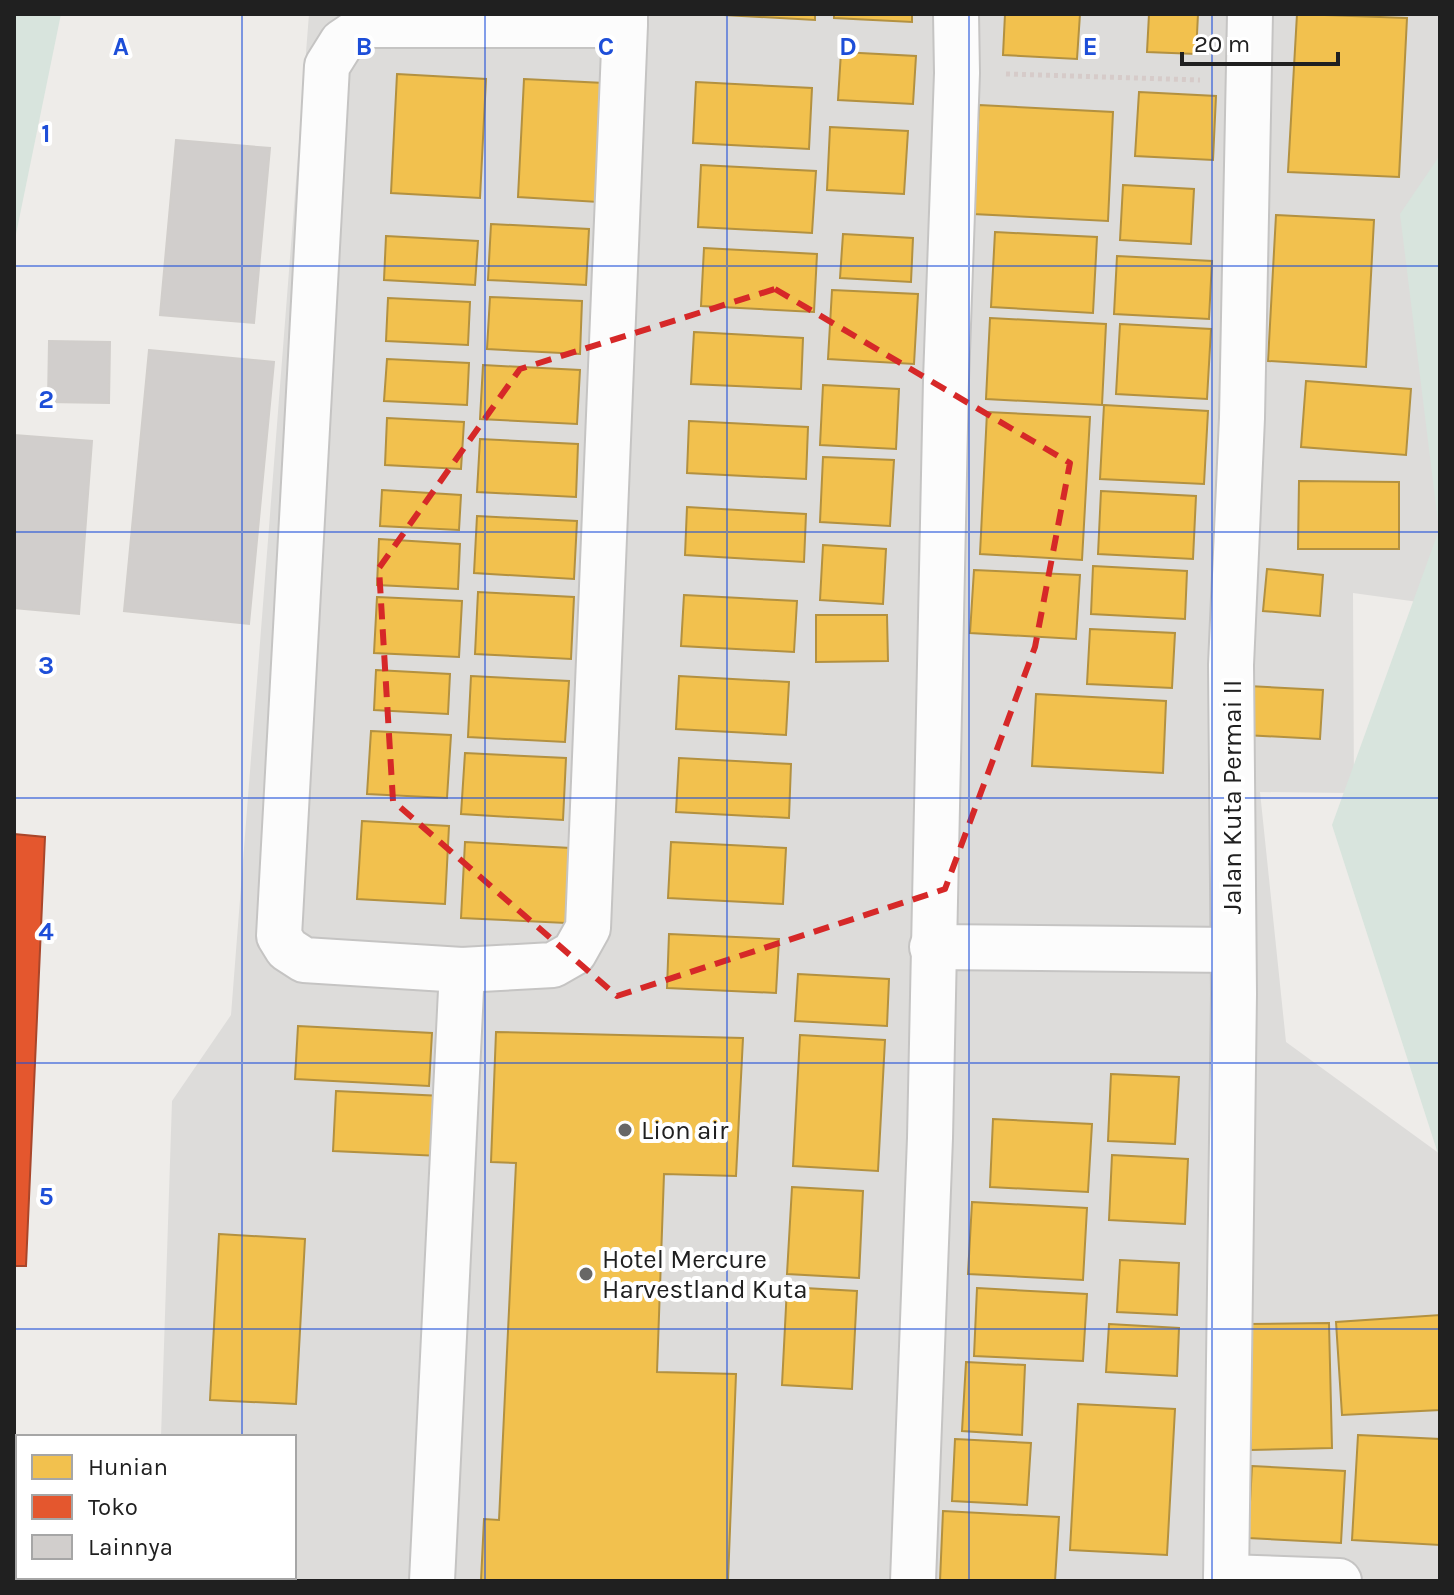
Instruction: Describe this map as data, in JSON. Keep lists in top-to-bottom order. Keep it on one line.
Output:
{"streets":{"street":["Jalan Kuta Permai II"]},"places":["Lion air","Hotel Mercure Harvestland Kuta"],"legend":["Hunian","Toko","Lainnya"],"scale_bar":"20 m","grid":{"columns":["A","B","C","D","E"],"rows":["1","2","3","4","5"]}}
